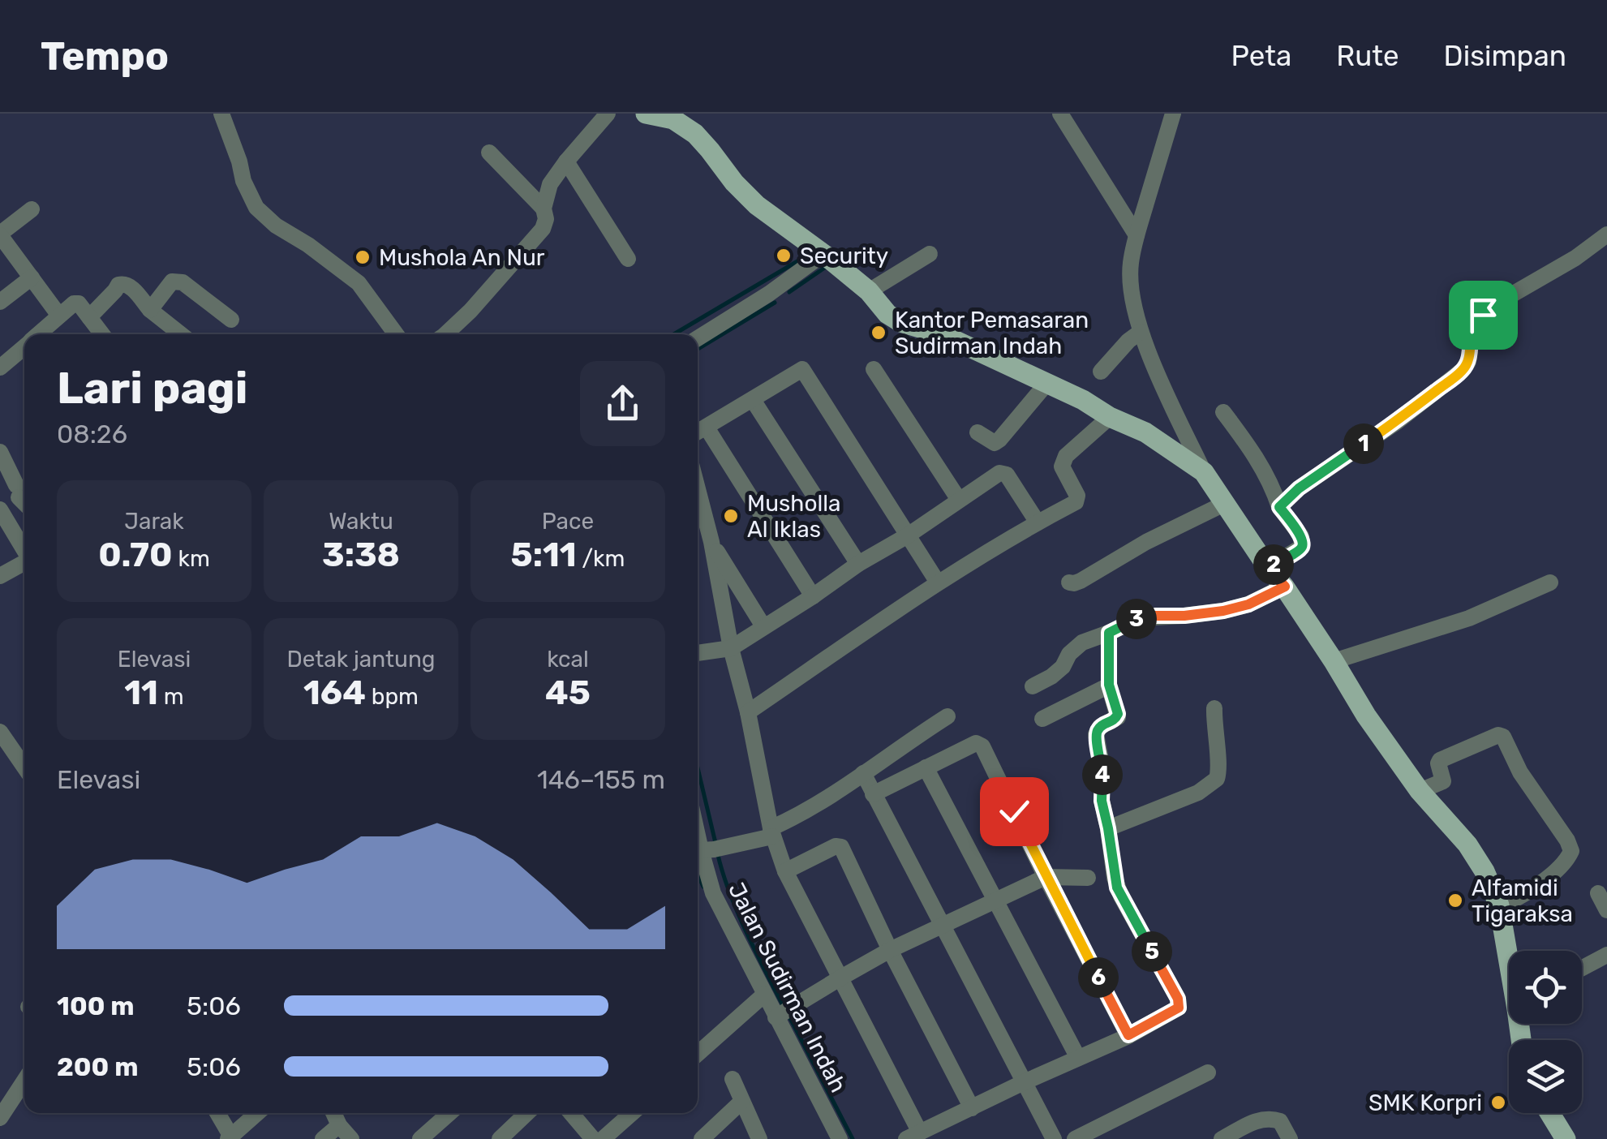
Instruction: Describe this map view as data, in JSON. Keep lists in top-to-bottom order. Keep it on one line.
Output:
{"streets":{"street":["Jalan Sudirman Indah"]},"places":["Security","Mushola An Nur","Kantor Pemasaran Sudirman Indah","Musholla Al Iklas","Alfamidi Tigaraksa","SMK Korpri"],"page":{"header":"Tempo","nav":["Peta","Rute","Disimpan"],"heading":["Lari pagi","08:26"],"pins":["1","2","3","4","5","6"],"stats":[["Jarak","0.70 km"],["Waktu","3:38"],["Pace","5:11 /km"],["Elevasi","11 m"],["Detak jantung","164 bpm"],["kcal","45"]],"chart":["Elevasi","146–155 m"],"list":[{"name":"100 m","note":"5:06"},{"name":"200 m","note":"5:06"}]}}
